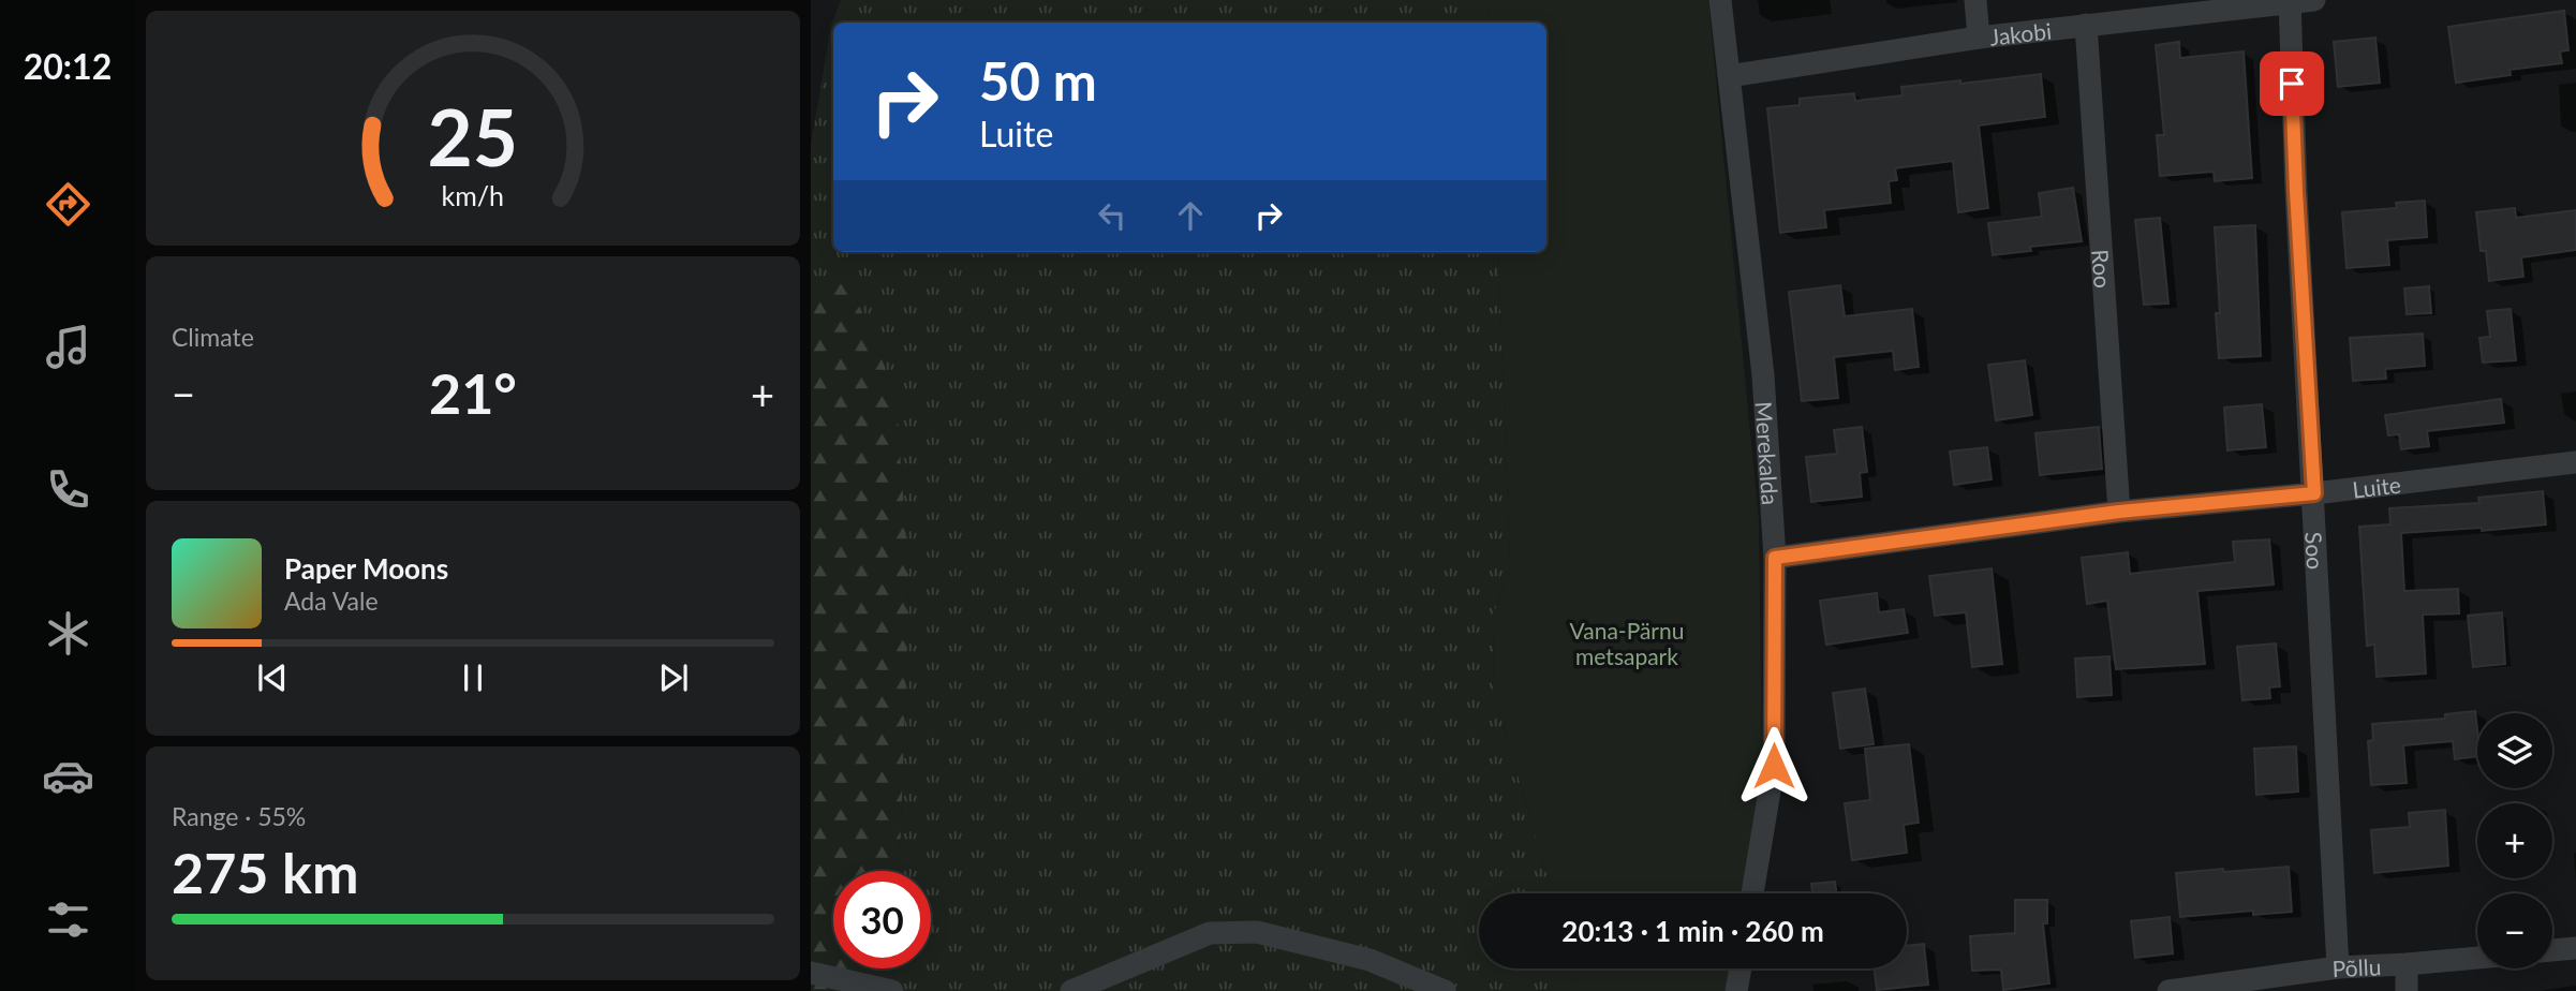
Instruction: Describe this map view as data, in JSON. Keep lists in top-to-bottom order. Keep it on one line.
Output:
{"streets":{"street":["Jakobi","Roo","Merekalda","Luite","Soo","Põllu"]},"crossings":[["Jakobi","Roo"],["Jakobi","Merekalda"],["Jakobi","Soo"],["Roo","Luite"],["Merekalda","Luite"],["Luite","Soo"],["Soo","Põllu"]],"parks":["Vana-Pärnu metsapark"],"page":{"tabs":"20:12","turn":["50 m","Luite"],"tile":["Climate",["Range · 55%","275 km"]],"heat":["−","21°","+"],"song":["Paper Moons","Ada Vale"],"map_buttons":["+","−"],"limit":"30","trip":"20:13 · 1 min · 260 m","gauge":["25","km/h"]}}
